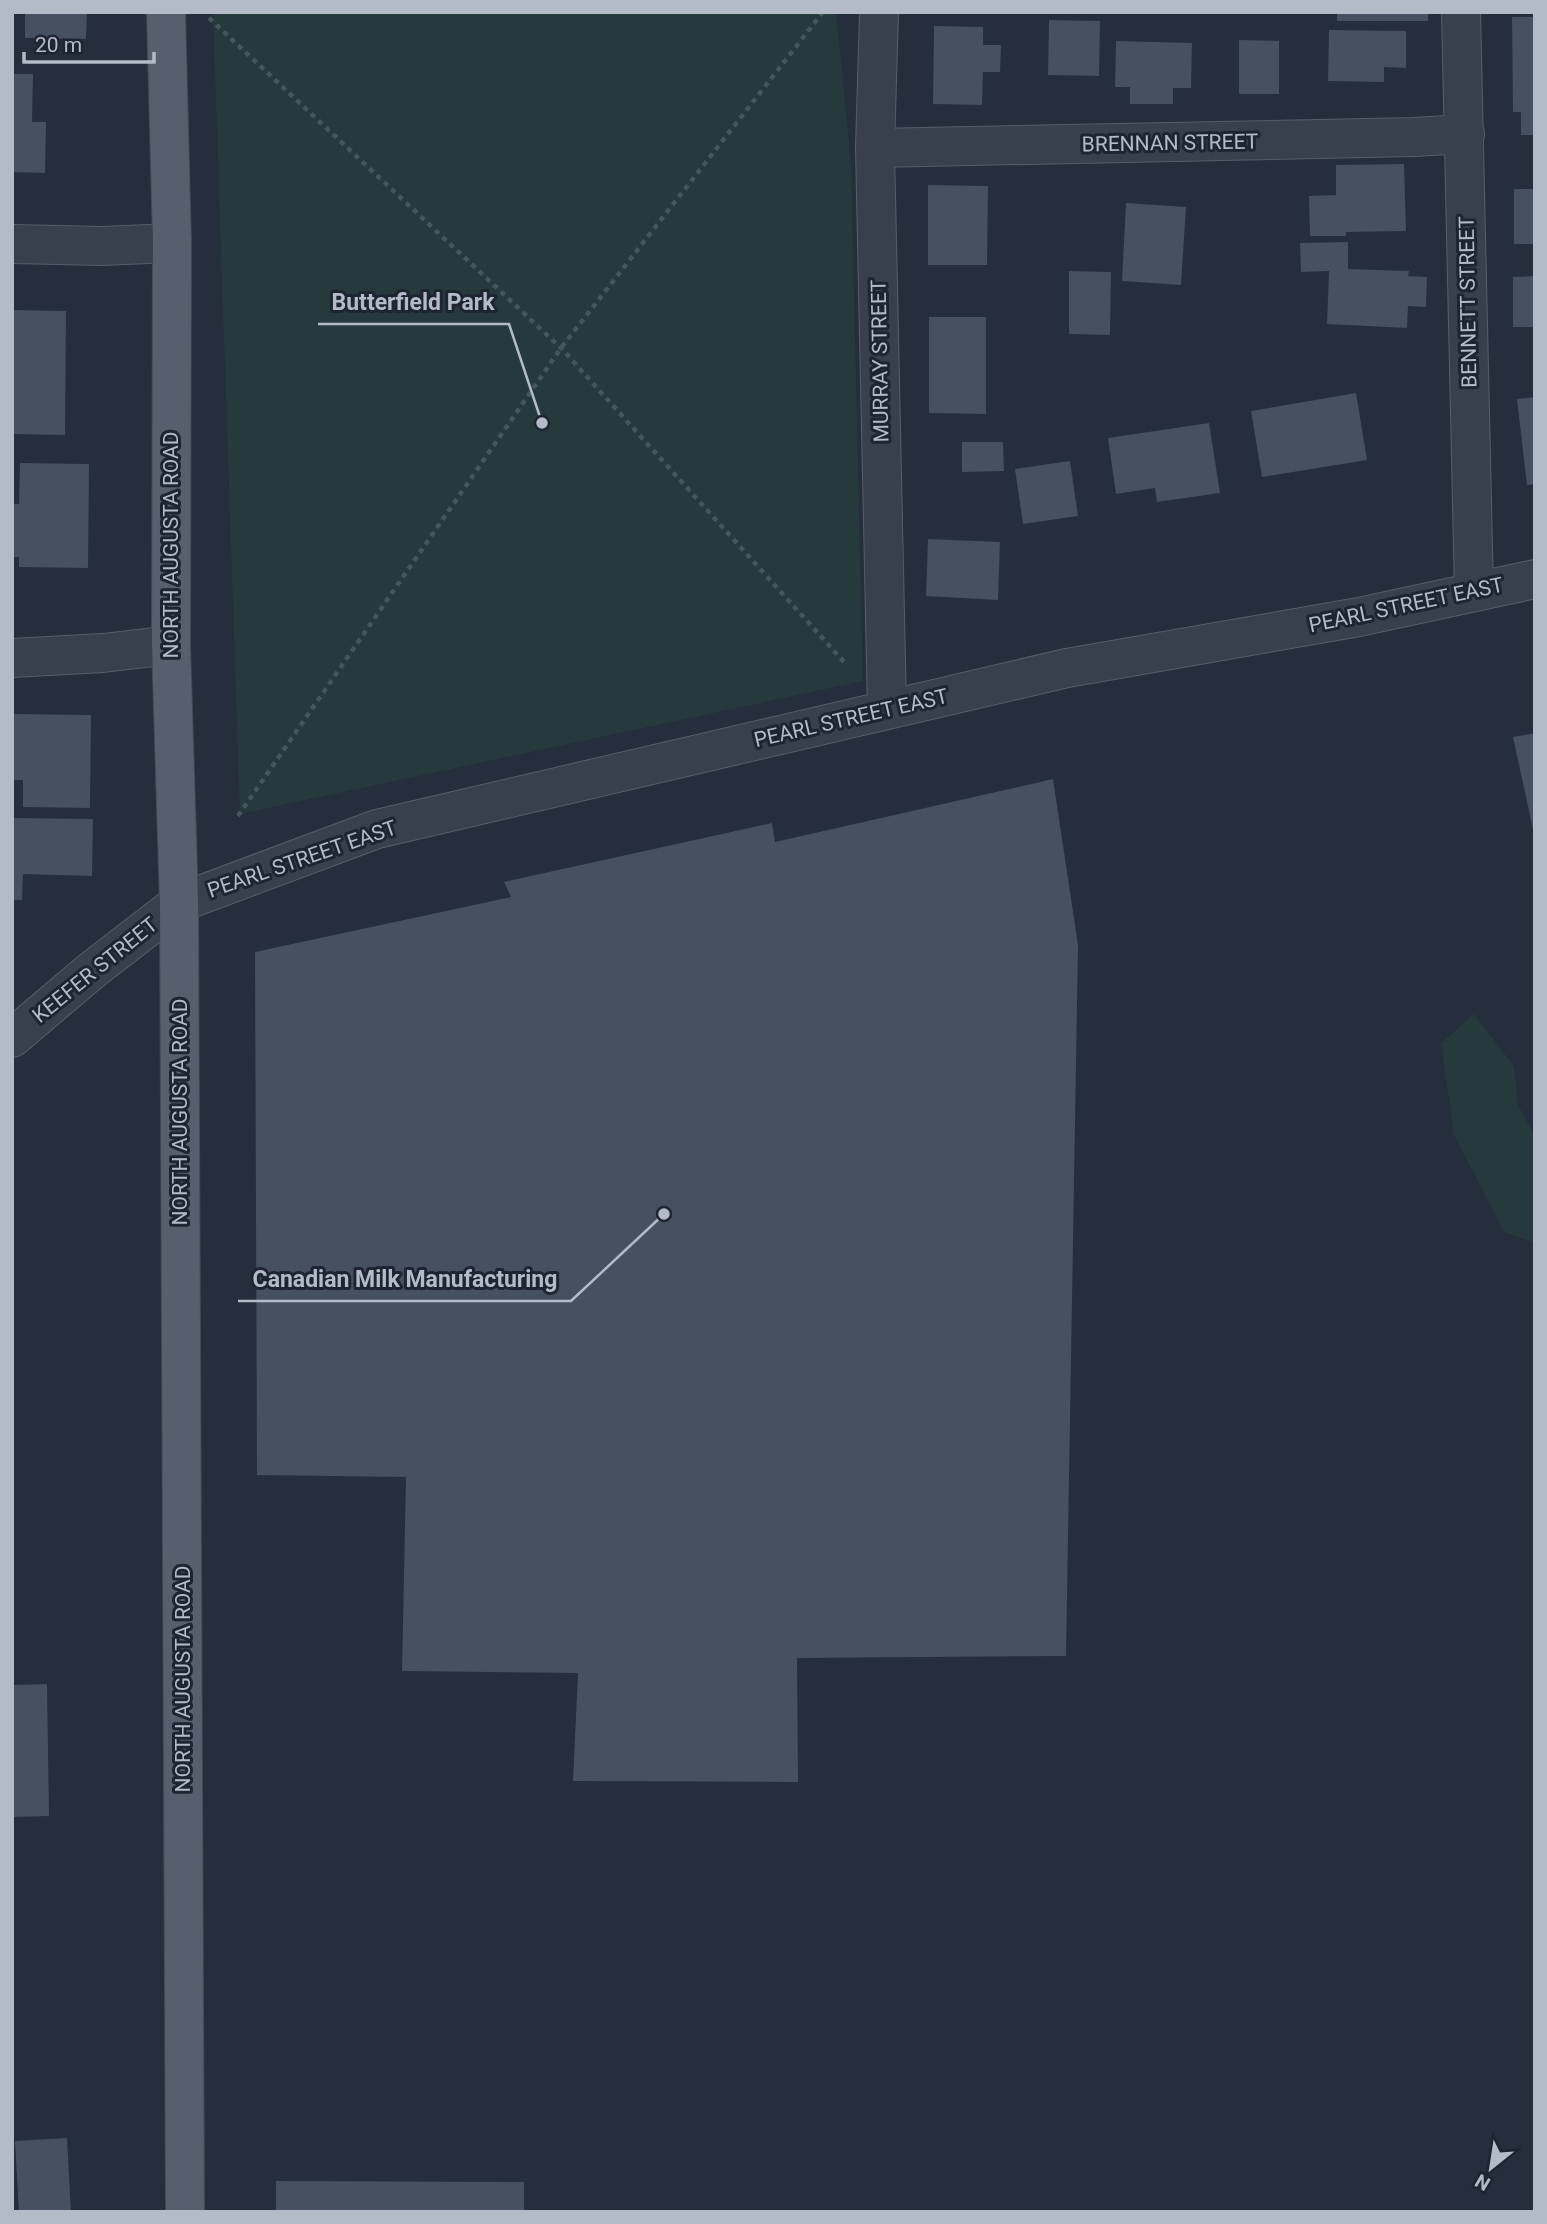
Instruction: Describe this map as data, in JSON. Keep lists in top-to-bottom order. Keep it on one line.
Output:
{"streets":{"main road":["NORTH AUGUSTA ROAD"],"street":["BRENNAN STREET","BENNETT STREET","MURRAY STREET","PEARL STREET EAST","KEEFER STREET"]},"crossings":[["BRENNAN STREET","BENNETT STREET"],["BRENNAN STREET","MURRAY STREET"],["BENNETT STREET","PEARL STREET EAST"],["MURRAY STREET","PEARL STREET EAST"],["NORTH AUGUSTA ROAD","PEARL STREET EAST"],["NORTH AUGUSTA ROAD","KEEFER STREET"],["PEARL STREET EAST","KEEFER STREET"]],"places":["Butterfield Park","Canadian Milk Manufacturing"],"scale_bar":"20 m","north":"bottom left"}
